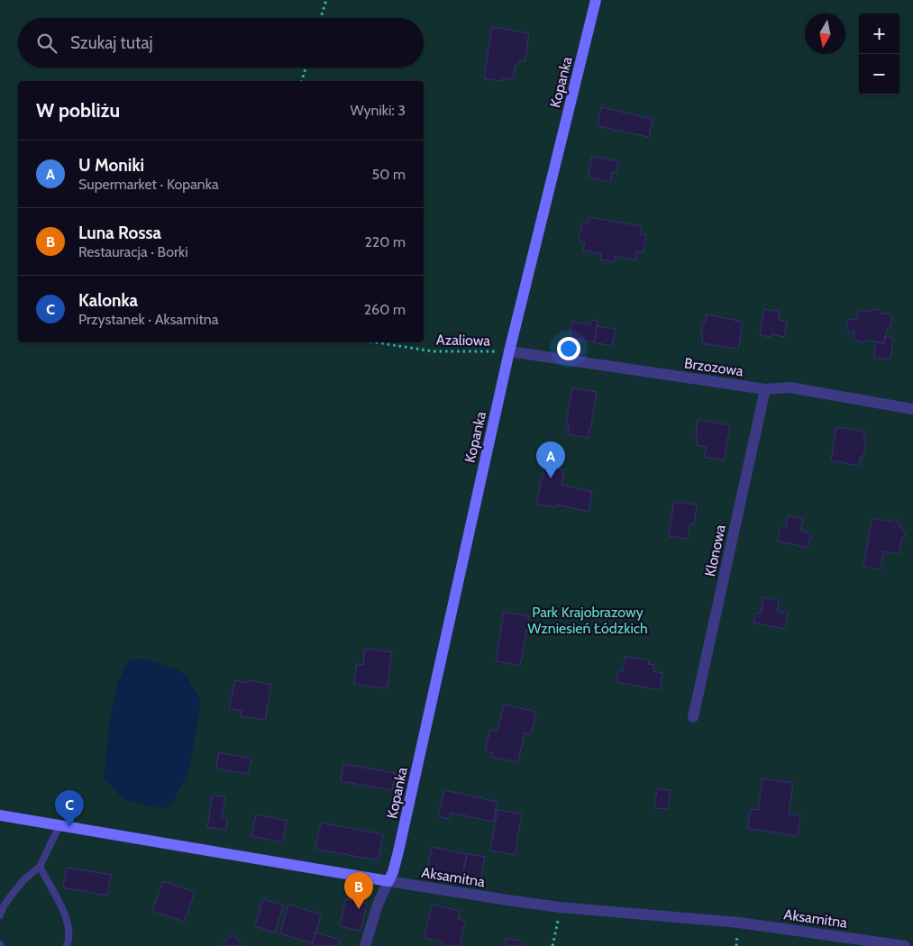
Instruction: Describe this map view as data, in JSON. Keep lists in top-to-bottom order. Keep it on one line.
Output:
{"streets":{"street":["Kopanka","Brzozowa","Klonowa","Aksamitna"],"path":["Azaliowa"]},"crossings":[["Kopanka","Azaliowa"],["Kopanka","Brzozowa"],["Kopanka","Aksamitna"],["Azaliowa","Brzozowa"],["Brzozowa","Klonowa"]],"parks":["Park Krajobrazowy Wzniesień Łódzkich"],"north":"bottom","page":{"map_buttons":["+","−"],"search":"Szukaj tutaj","heading":["W pobliżu","Wyniki: 3"],"list":[{"mark":"A","name":"U Moniki","note":"Supermarket · Kopanka","value":"50 m"},{"mark":"B","name":"Luna Rossa","note":"Restauracja · Borki","value":"220 m"},{"mark":"C","name":"Kalonka","note":"Przystanek · Aksamitna","value":"260 m"}],"pins":["A","C","B"]}}
